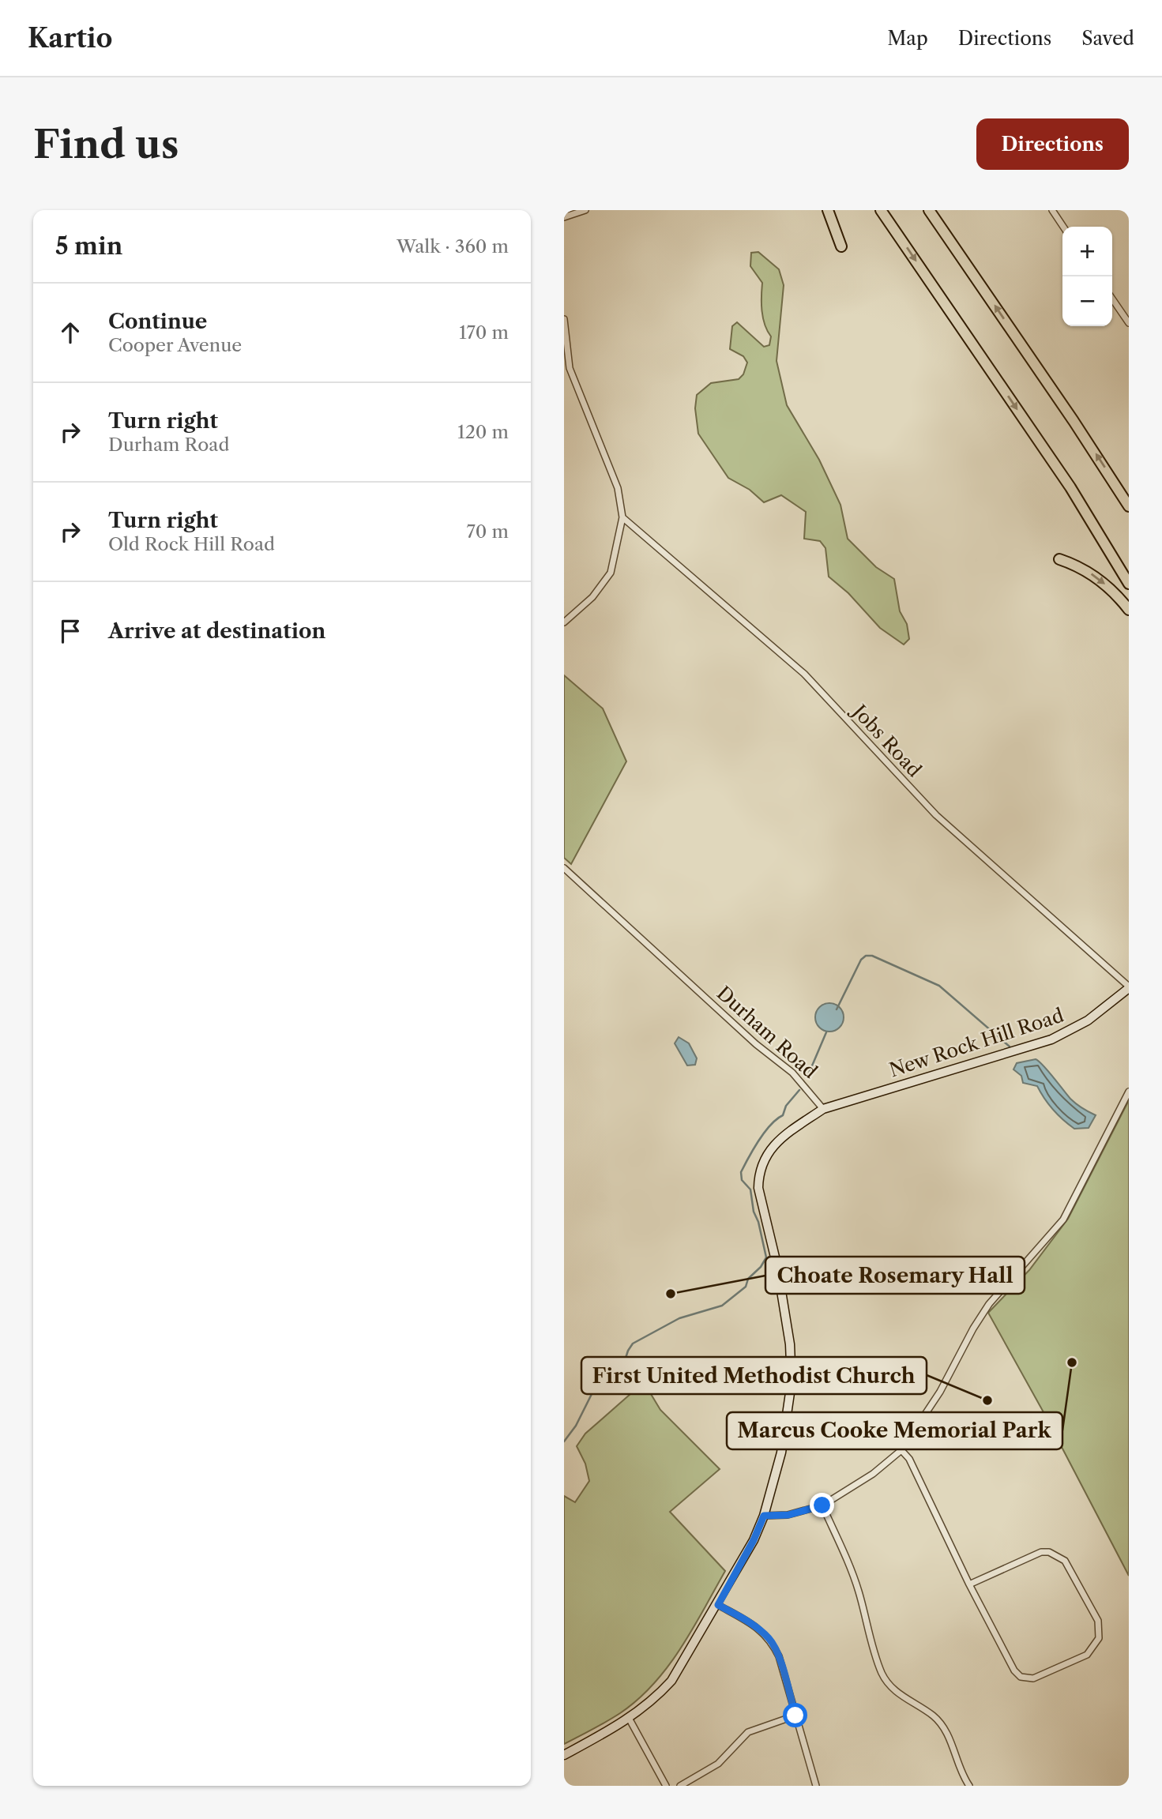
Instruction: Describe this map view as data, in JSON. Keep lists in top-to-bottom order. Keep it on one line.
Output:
{"streets":{"main road":["New Rock Hill Road"],"street":["Jobs Road","Durham Road"]},"crossings":[["Jobs Road","New Rock Hill Road"],["Durham Road","New Rock Hill Road"]],"places":["Choate Rosemary Hall","Marcus Cooke Memorial Park","First United Methodist Church"],"page":{"header":"Kartio","nav":["Map","Directions","Saved"],"buttons":"Directions","title":"Find us","heading":["5 min","Walk · 360 m"],"map_buttons":["+","−"],"list":[["Continue","Cooper Avenue","170 m"],["Turn right","Durham Road","120 m"],["Turn right","Old Rock Hill Road","70 m"],"Arrive at destination"]}}
